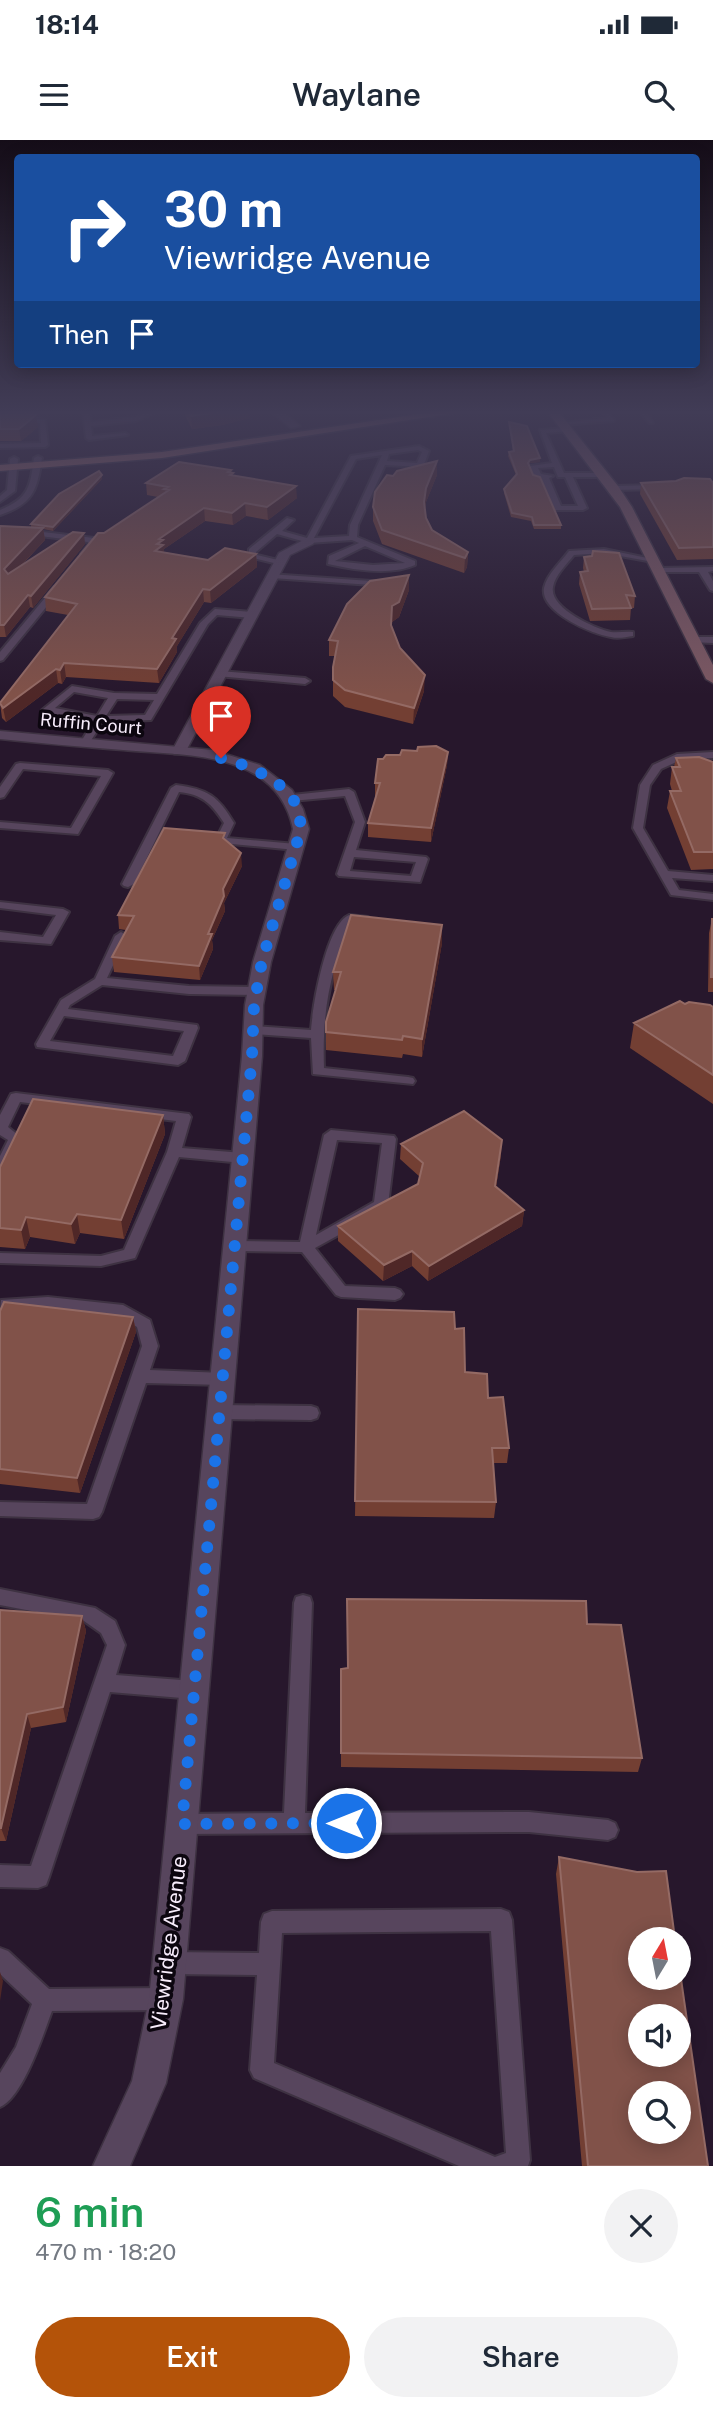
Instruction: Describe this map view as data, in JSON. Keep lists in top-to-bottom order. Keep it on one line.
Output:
{"streets":{"street":["Ruffin Court","Viewridge Avenue"]},"north":"top","page":{"status":"18:14","header":"Waylane","turn":["30 m","Viewridge Avenue"],"then":"Then","heading":["6 min","470 m · 18:20"],"buttons":["Exit","Share"]}}
